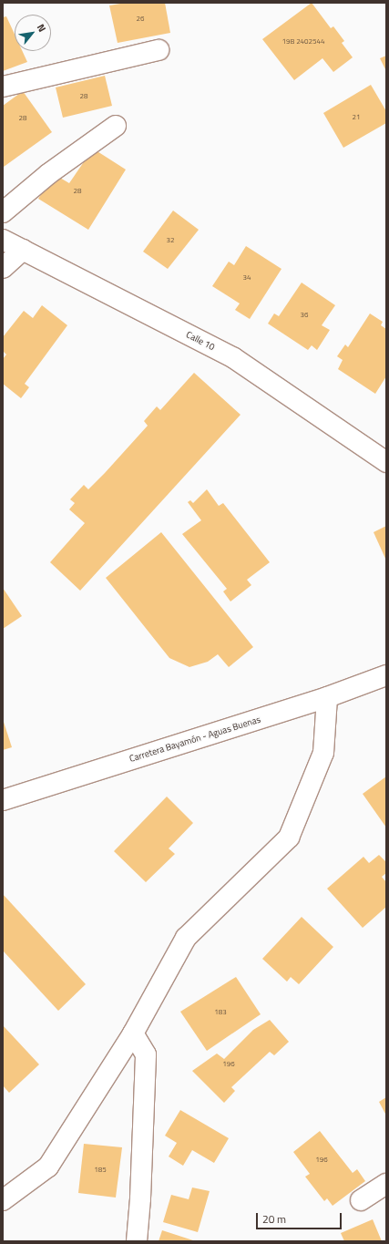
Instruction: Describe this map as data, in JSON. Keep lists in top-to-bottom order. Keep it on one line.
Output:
{"streets":{"street":["Calle 10","Carretera Bayamón - Aguas Buenas"]},"house_numbers":["26","19B 2402544","28","21","28","28","32","34","36","183","196","196","185"],"scale_bar":"20 m","north":"top right"}
